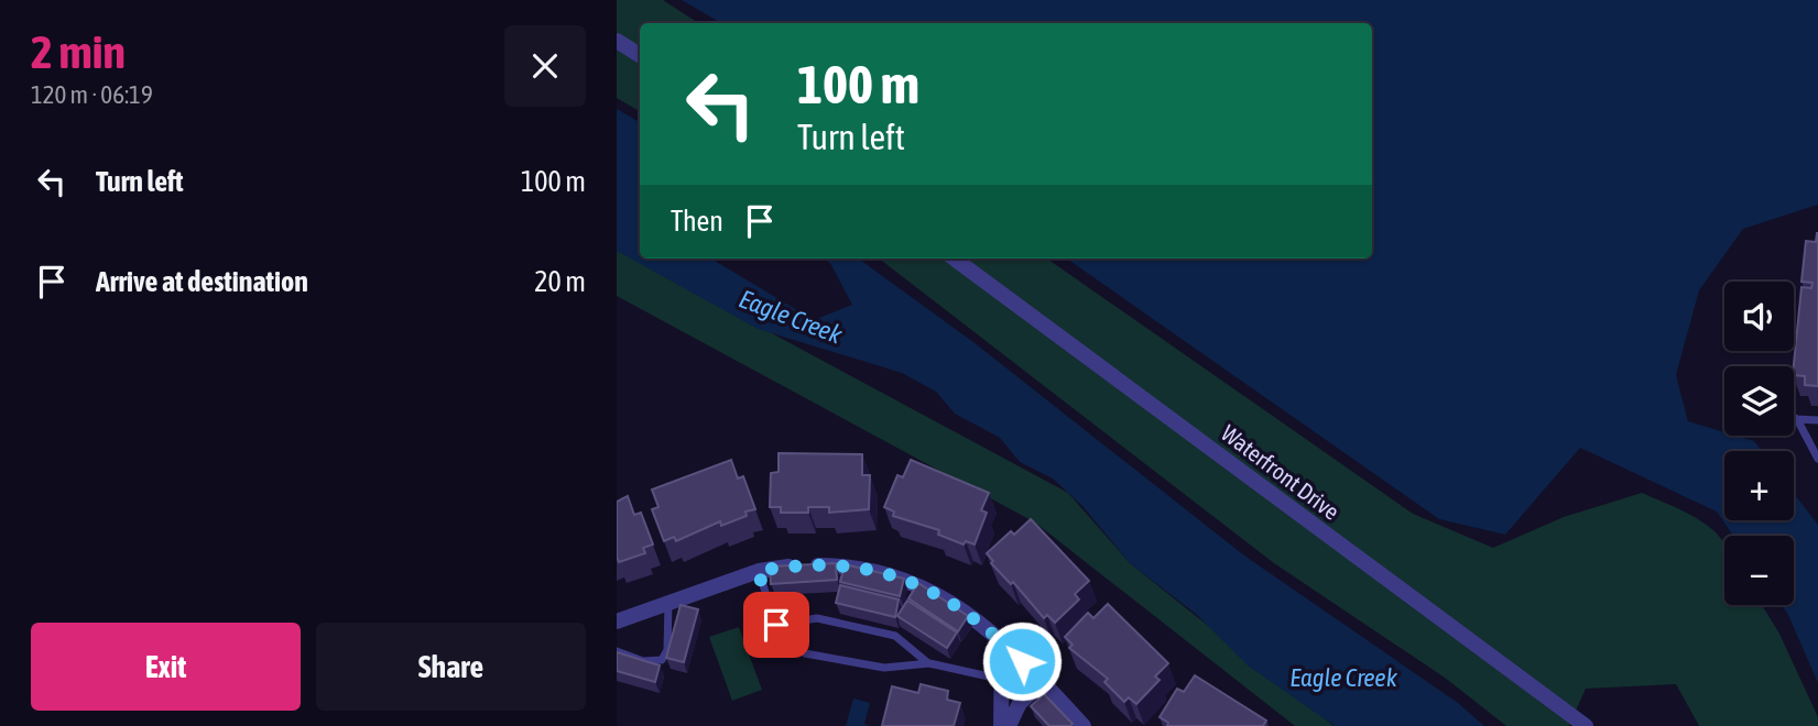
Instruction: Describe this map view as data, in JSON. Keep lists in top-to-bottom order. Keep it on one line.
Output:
{"streets":{"street":["Waterfront Drive"]},"water":["Eagle Creek"],"page":{"heading":["2 min","120 m · 06:19"],"turn":["100 m","Turn left"],"list":[{"name":"Turn left","value":"100 m"},{"name":"Arrive at destination","value":"20 m"}],"then":"Then","map_buttons":["+","−"],"buttons":["Exit","Share"]}}
